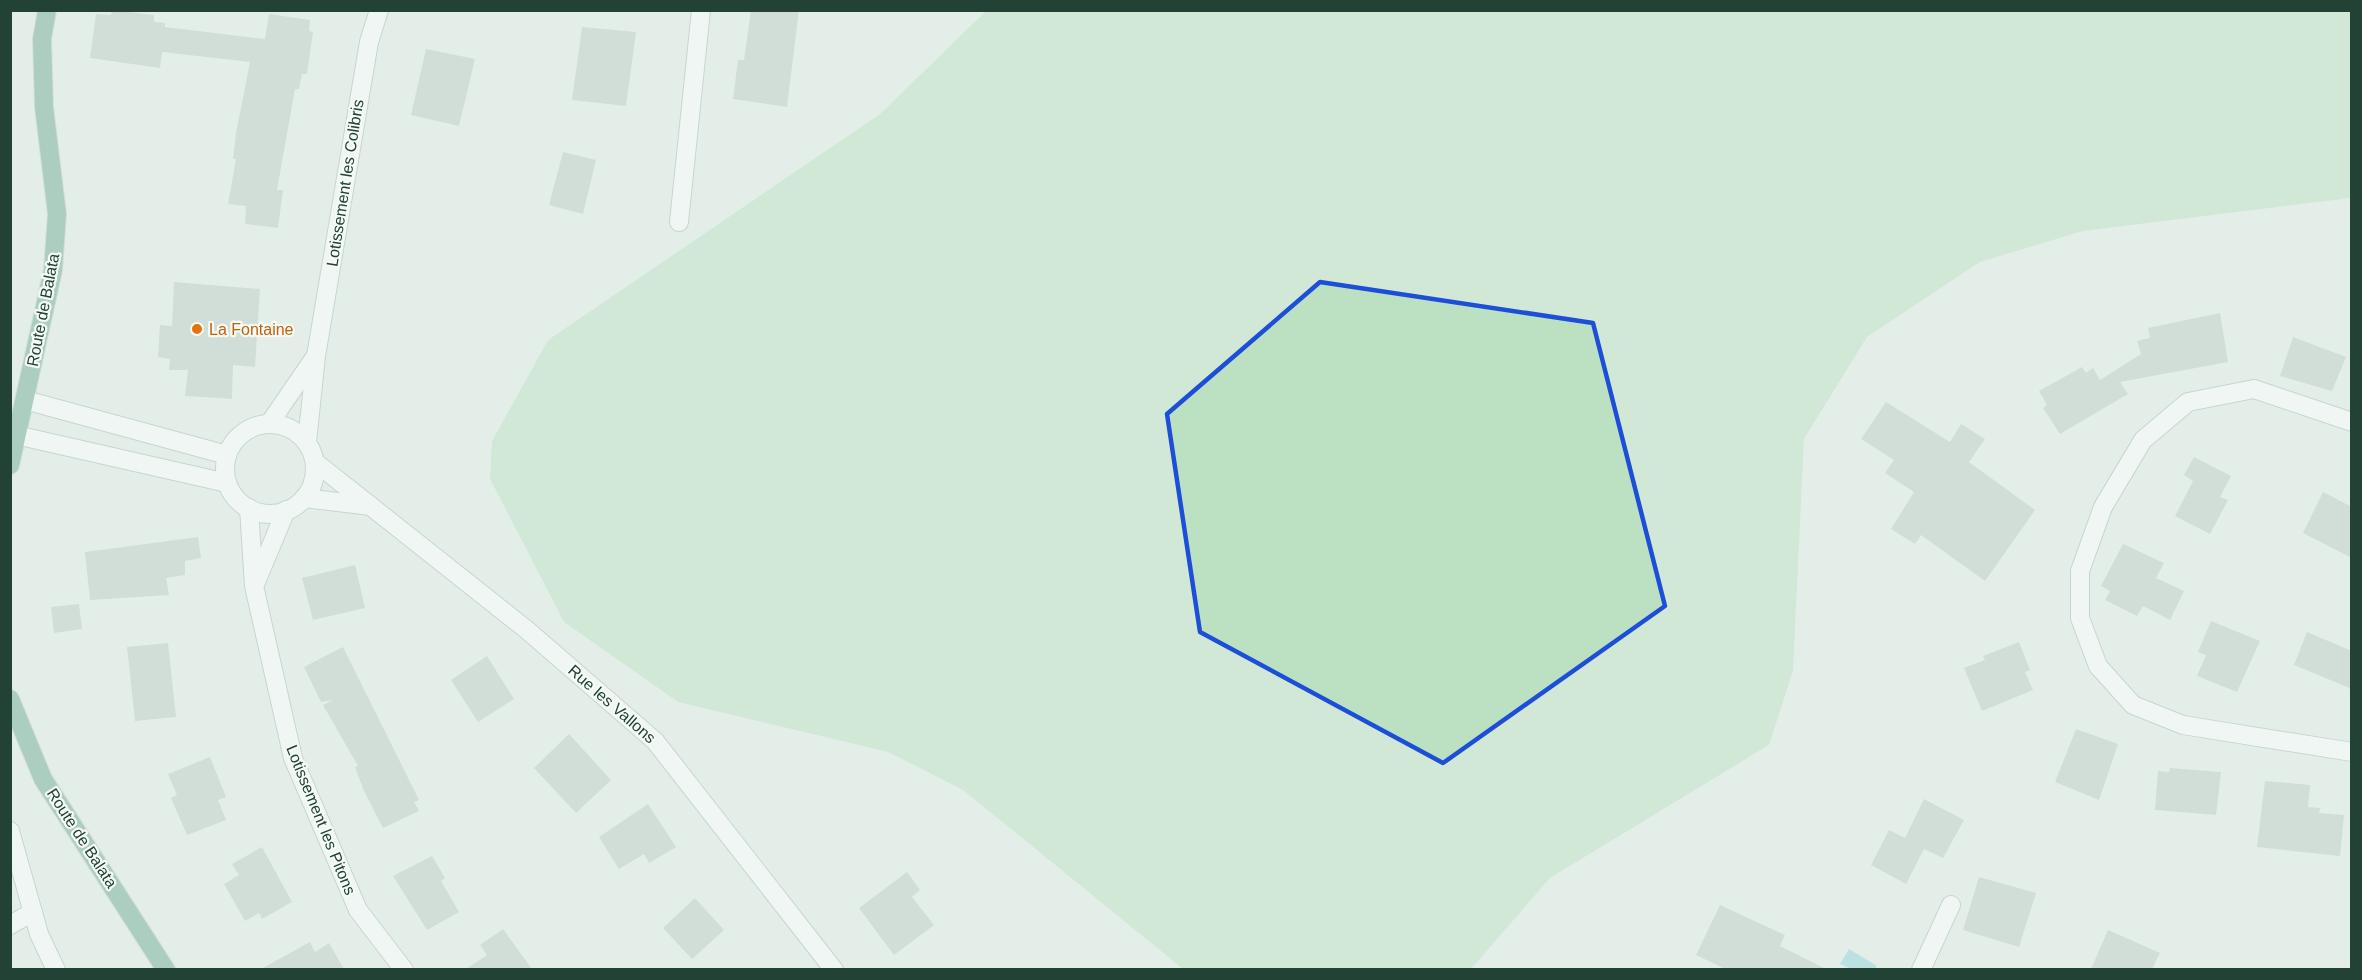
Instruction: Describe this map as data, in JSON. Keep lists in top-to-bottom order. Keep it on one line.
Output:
{"streets":{"main road":["Route de Balata"],"street":["Lotissement les Colibris","Rue les Vallons","Lotissement les Pitons"]},"crossings":[["Lotissement les Colibris","Rue les Vallons"],["Lotissement les Colibris","Lotissement les Pitons"],["Rue les Vallons","Lotissement les Pitons"]],"places":["La Fontaine"]}
